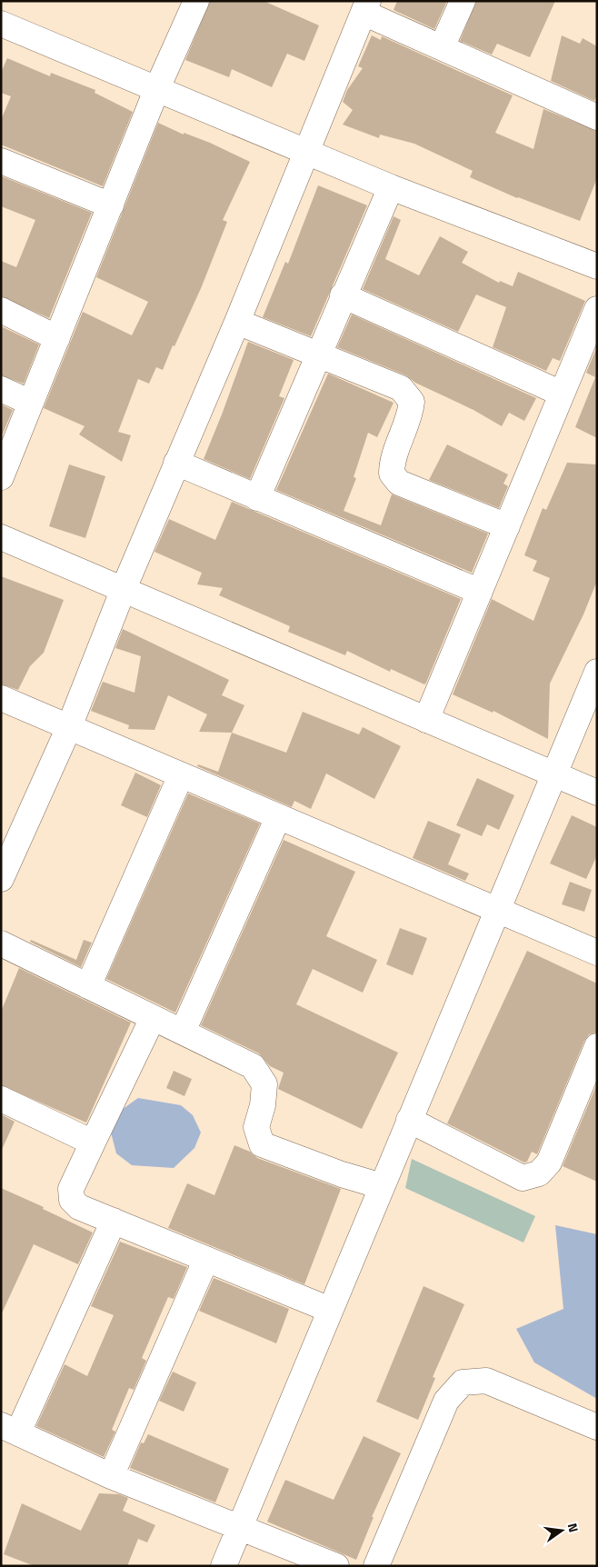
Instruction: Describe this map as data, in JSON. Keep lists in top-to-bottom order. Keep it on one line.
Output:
{"north":"right"}
